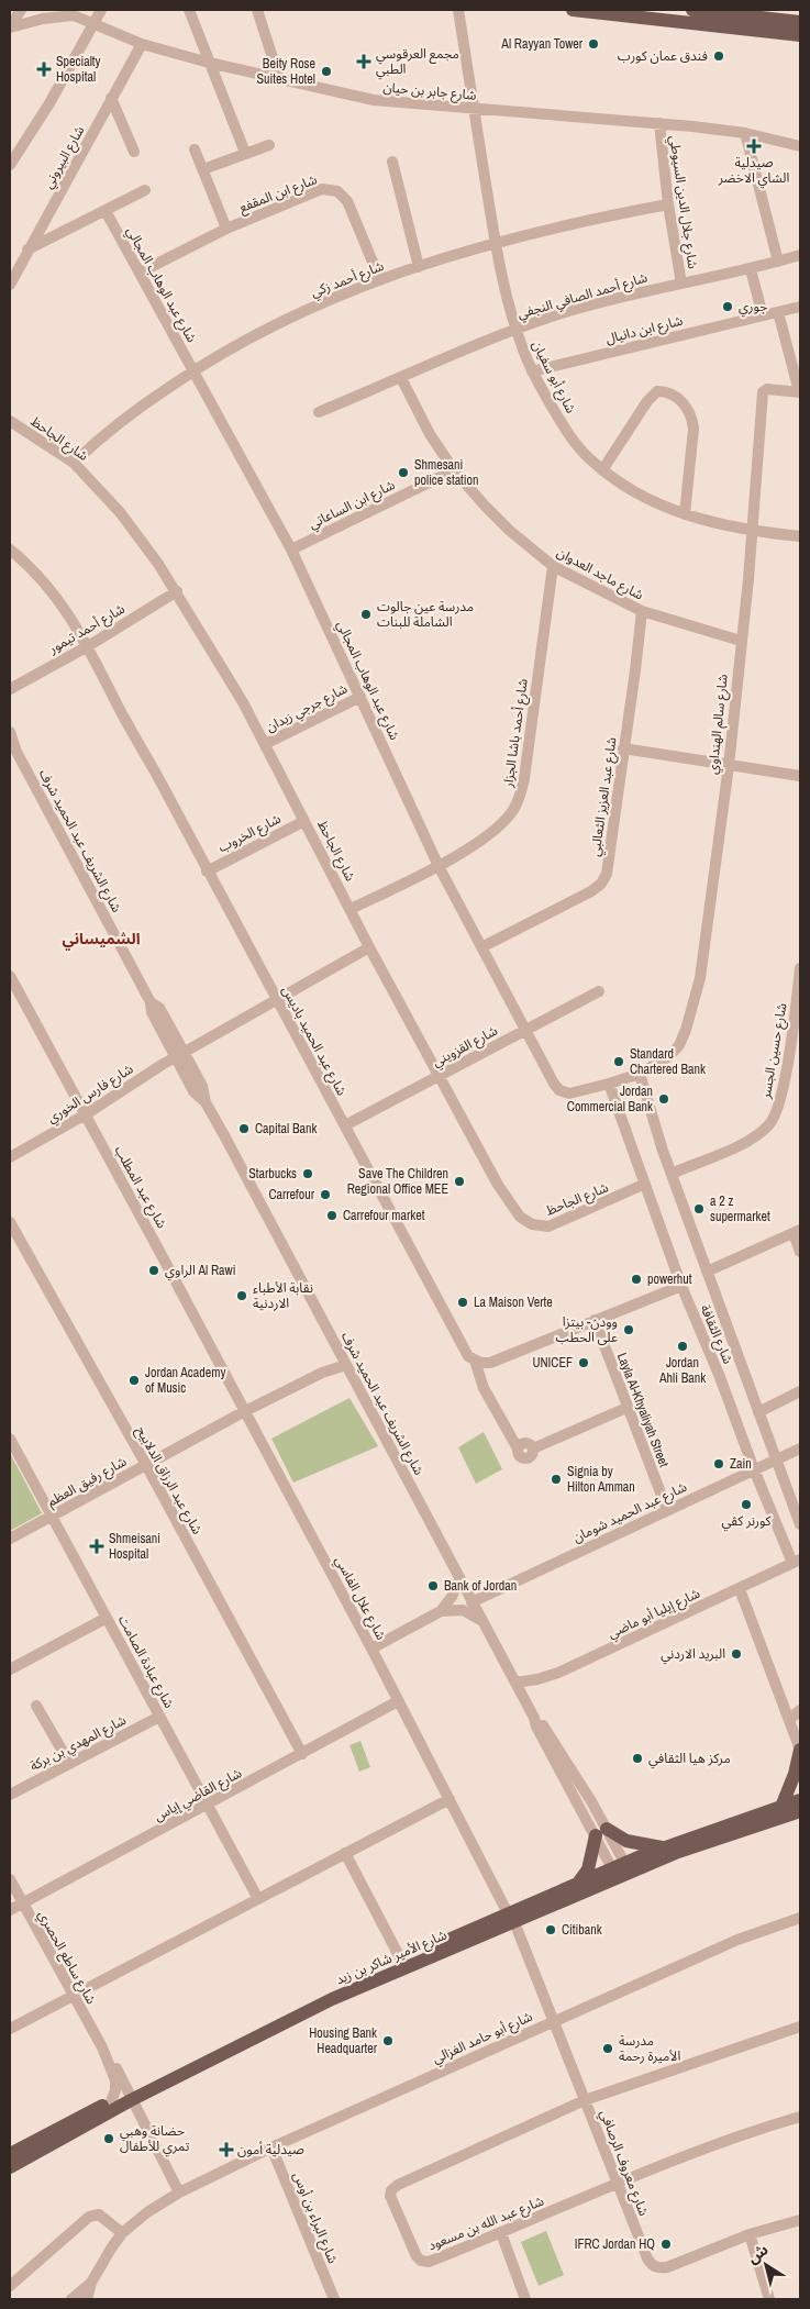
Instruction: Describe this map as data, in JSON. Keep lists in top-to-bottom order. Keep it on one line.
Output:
{"streets":{"main road":["شارع الأمير شاكر بن زيد"],"street":["شارع جابر بن حيان","شارع البيروني","شارع ابن المقفع","شارع جلال الدين السيوطي","شارع أحمد زكي","شارع عبد الوهاب المجالي","شارع أحمد الصافي النجفي","شارع ابن دانيال","شارع أبو سفيان","شارع الجاحظ","شارع ابن الساعاتي","شارع ماجد العدوان","شارع أحمد تيمور","شارع جرجي زيدان","شارع سالم الهنداوي","شارع أحمد باشا الجزار","شارع عبد العزيز الثعالبي","شارع الخروب","شارع الشريف عبد الحميد شرف","شارع عبد الحميد باديس","شارع القزويني","شارع حسين الجسر","شارع فارس الخوري","شارع عبد المطلب","شارع الثقافة","Layla Al-Khyaliyah Street","شارع عبد الرزاق الدلابيح","شارع رفيق العظم","شارع عبد الحميد شومان","شارع علال الفاسي","شارع إيليا أبو ماضي","شارع عبادة الصامت","شارع المهدي بن بركة","شارع القاضي إياس","شارع ساطع الحصري","شارع أبو حامد الغزالي","شارع معروف الرصافي","شارع البراء بن أوس","شارع عبد الله بن مسعود"]},"crossings":[["شارع جابر بن حيان","شارع البيروني"],["شارع جابر بن حيان","شارع جلال الدين السيوطي"],["شارع جابر بن حيان","شارع أبو سفيان"],["شارع ابن المقفع","شارع أحمد زكي"],["شارع ابن المقفع","شارع عبد الوهاب المجالي"],["شارع جلال الدين السيوطي","شارع أحمد زكي"],["شارع جلال الدين السيوطي","شارع أحمد الصافي النجفي"],["شارع أحمد زكي","شارع عبد الوهاب المجالي"],["شارع أحمد زكي","شارع أبو سفيان"],["شارع أحمد زكي","شارع الجاحظ"],["شارع عبد الوهاب المجالي","شارع ابن الساعاتي"],["شارع عبد الوهاب المجالي","شارع جرجي زيدان"],["شارع عبد الوهاب المجالي","شارع سالم الهنداوي"],["شارع عبد الوهاب المجالي","شارع أحمد باشا الجزار"],["شارع عبد الوهاب المجالي","شارع عبد العزيز الثعالبي"],["شارع عبد الوهاب المجالي","شارع القزويني"],["شارع عبد الوهاب المجالي","شارع الثقافة"],["شارع أحمد الصافي النجفي","شارع أبو سفيان"],["شارع أحمد الصافي النجفي","شارع ماجد العدوان"],["شارع ابن دانيال","شارع أبو سفيان"],["شارع أبو سفيان","شارع سالم الهنداوي"],["شارع الجاحظ","شارع أحمد تيمور"],["شارع الجاحظ","شارع جرجي زيدان"],["شارع الجاحظ","شارع أحمد باشا الجزار"],["شارع الجاحظ","شارع الخروب"],["شارع الجاحظ","شارع القزويني"],["شارع الجاحظ","شارع فارس الخوري"],["شارع الجاحظ","شارع الثقافة"],["شارع ابن الساعاتي","شارع ماجد العدوان"],["شارع ماجد العدوان","شارع سالم الهنداوي"],["شارع ماجد العدوان","شارع أحمد باشا الجزار"],["شارع ماجد العدوان","شارع عبد العزيز الثعالبي"],["شارع أحمد تيمور","شارع عبد الحميد باديس"],["شارع سالم الهنداوي","شارع الثقافة"],["شارع الخروب","شارع عبد الحميد باديس"],["شارع الشريف عبد الحميد شرف","شارع فارس الخوري"],["شارع الشريف عبد الحميد شرف","شارع رفيق العظم"],["شارع الشريف عبد الحميد شرف","شارع عبد الحميد شومان"],["شارع الشريف عبد الحميد شرف","شارع إيليا أبو ماضي"],["شارع الشريف عبد الحميد شرف","شارع الأمير شاكر بن زيد"],["شارع عبد الحميد باديس","شارع القزويني"],["شارع عبد الحميد باديس","شارع فارس الخوري"],["شارع حسين الجسر","شارع الثقافة"],["شارع فارس الخوري","شارع عبد المطلب"],["شارع عبد المطلب","شارع رفيق العظم"],["شارع عبد المطلب","شارع علال الفاسي"],["شارع الثقافة","شارع عبد الحميد شومان"],["شارع الثقافة","شارع إيليا أبو ماضي"],["Layla Al-Khyaliyah Street","شارع عبد الحميد شومان"],["شارع عبد الرزاق الدلابيح","شارع رفيق العظم"],["شارع عبد الرزاق الدلابيح","شارع القاضي إياس"],["شارع رفيق العظم","شارع علال الفاسي"],["شارع رفيق العظم","شارع عبادة الصامت"],["شارع علال الفاسي","شارع القاضي إياس"],["شارع علال الفاسي","شارع الأمير شاكر بن زيد"],["شارع علال الفاسي","شارع معروف الرصافي"],["شارع عبادة الصامت","شارع المهدي بن بركة"],["شارع عبادة الصامت","شارع القاضي إياس"],["شارع القاضي إياس","شارع ساطع الحصري"],["شارع ساطع الحصري","شارع الأمير شاكر بن زيد"],["شارع ساطع الحصري","شارع أبو حامد الغزالي"],["شارع الأمير شاكر بن زيد","شارع معروف الرصافي"],["شارع أبو حامد الغزالي","شارع معروف الرصافي"],["شارع أبو حامد الغزالي","شارع البراء بن أوس"],["شارع معروف الرصافي","شارع عبد الله بن مسعود"]],"districts":["الشميساني"],"places":{"other":["Al Rayyan Tower","فندق عمان كورب","Beity Rose Suites Hotel","جوري","Shmesani police station","مدرسة عين جالوت الشاملة للبنات","Standard Chartered Bank","Jordan Commercial Bank","Capital Bank","Starbucks","Save The Children Regional Office MEE","Carrefour","a 2 z supermarket","Carrefour market","الراوي Al Rawi","powerhut","نقابة الأطباء الاردنية","La Maison Verte","وودن- بيتزا على الحطب","Jordan Ahli Bank","UNICEF","Jordan Academy of Music","Zain","Signia by Hilton Amman","كورنر كڤي","Bank of Jordan","البريد الاردني","مركز هيا الثقافي","Citibank","Housing Bank Headquarter","مدرسة الأميرة رحمة","حضانة وهبي تمري للأطفال","IFRC Jordan HQ"],"health":["مجمع العرقوسي الطبي","Specialty Hospital","صيدلية الشاي الاخضر","Shmeisani Hospital","صيدلية أمون"]},"north":"top left"}
